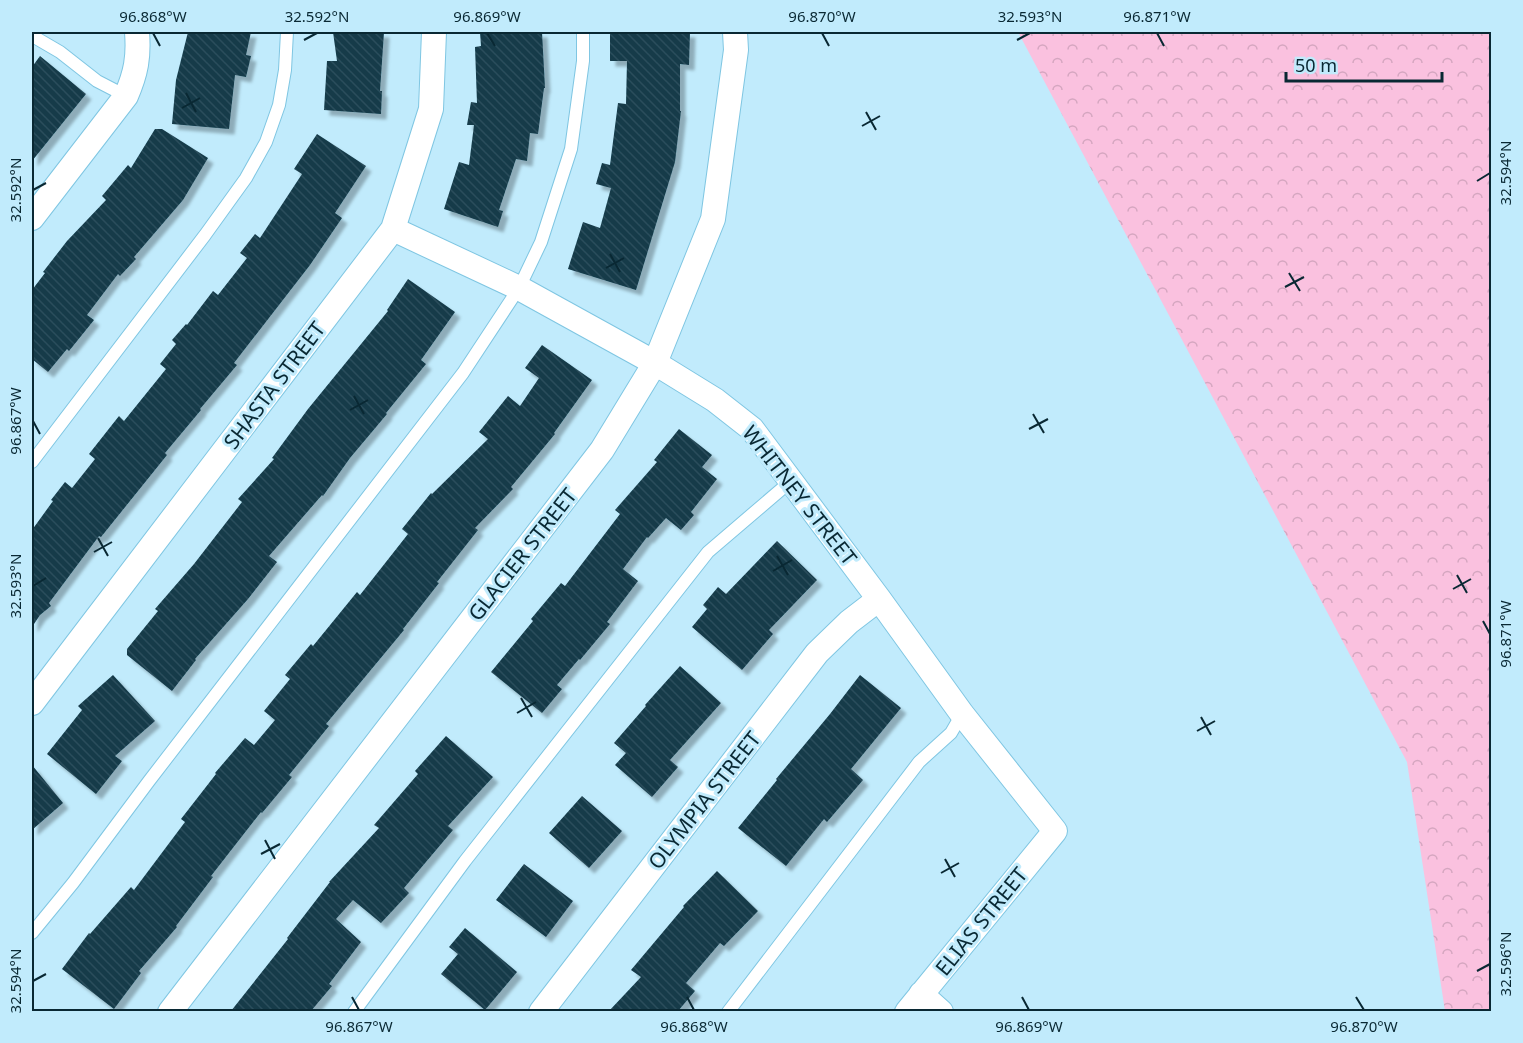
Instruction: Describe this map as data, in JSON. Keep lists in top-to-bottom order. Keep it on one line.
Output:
{"streets":{"street":["SHASTA STREET","WHITNEY STREET","GLACIER STREET","OLYMPIA STREET","ELIAS STREET"]},"crossings":[["SHASTA STREET","WHITNEY STREET"],["WHITNEY STREET","GLACIER STREET"],["WHITNEY STREET","OLYMPIA STREET"],["WHITNEY STREET","ELIAS STREET"]],"scale_bar":"50 m","coordinates":["96.868°W","32.592°N","96.869°W","96.870°W","32.593°N","96.871°W","32.594°N","96.867°W","32.596°N"]}
